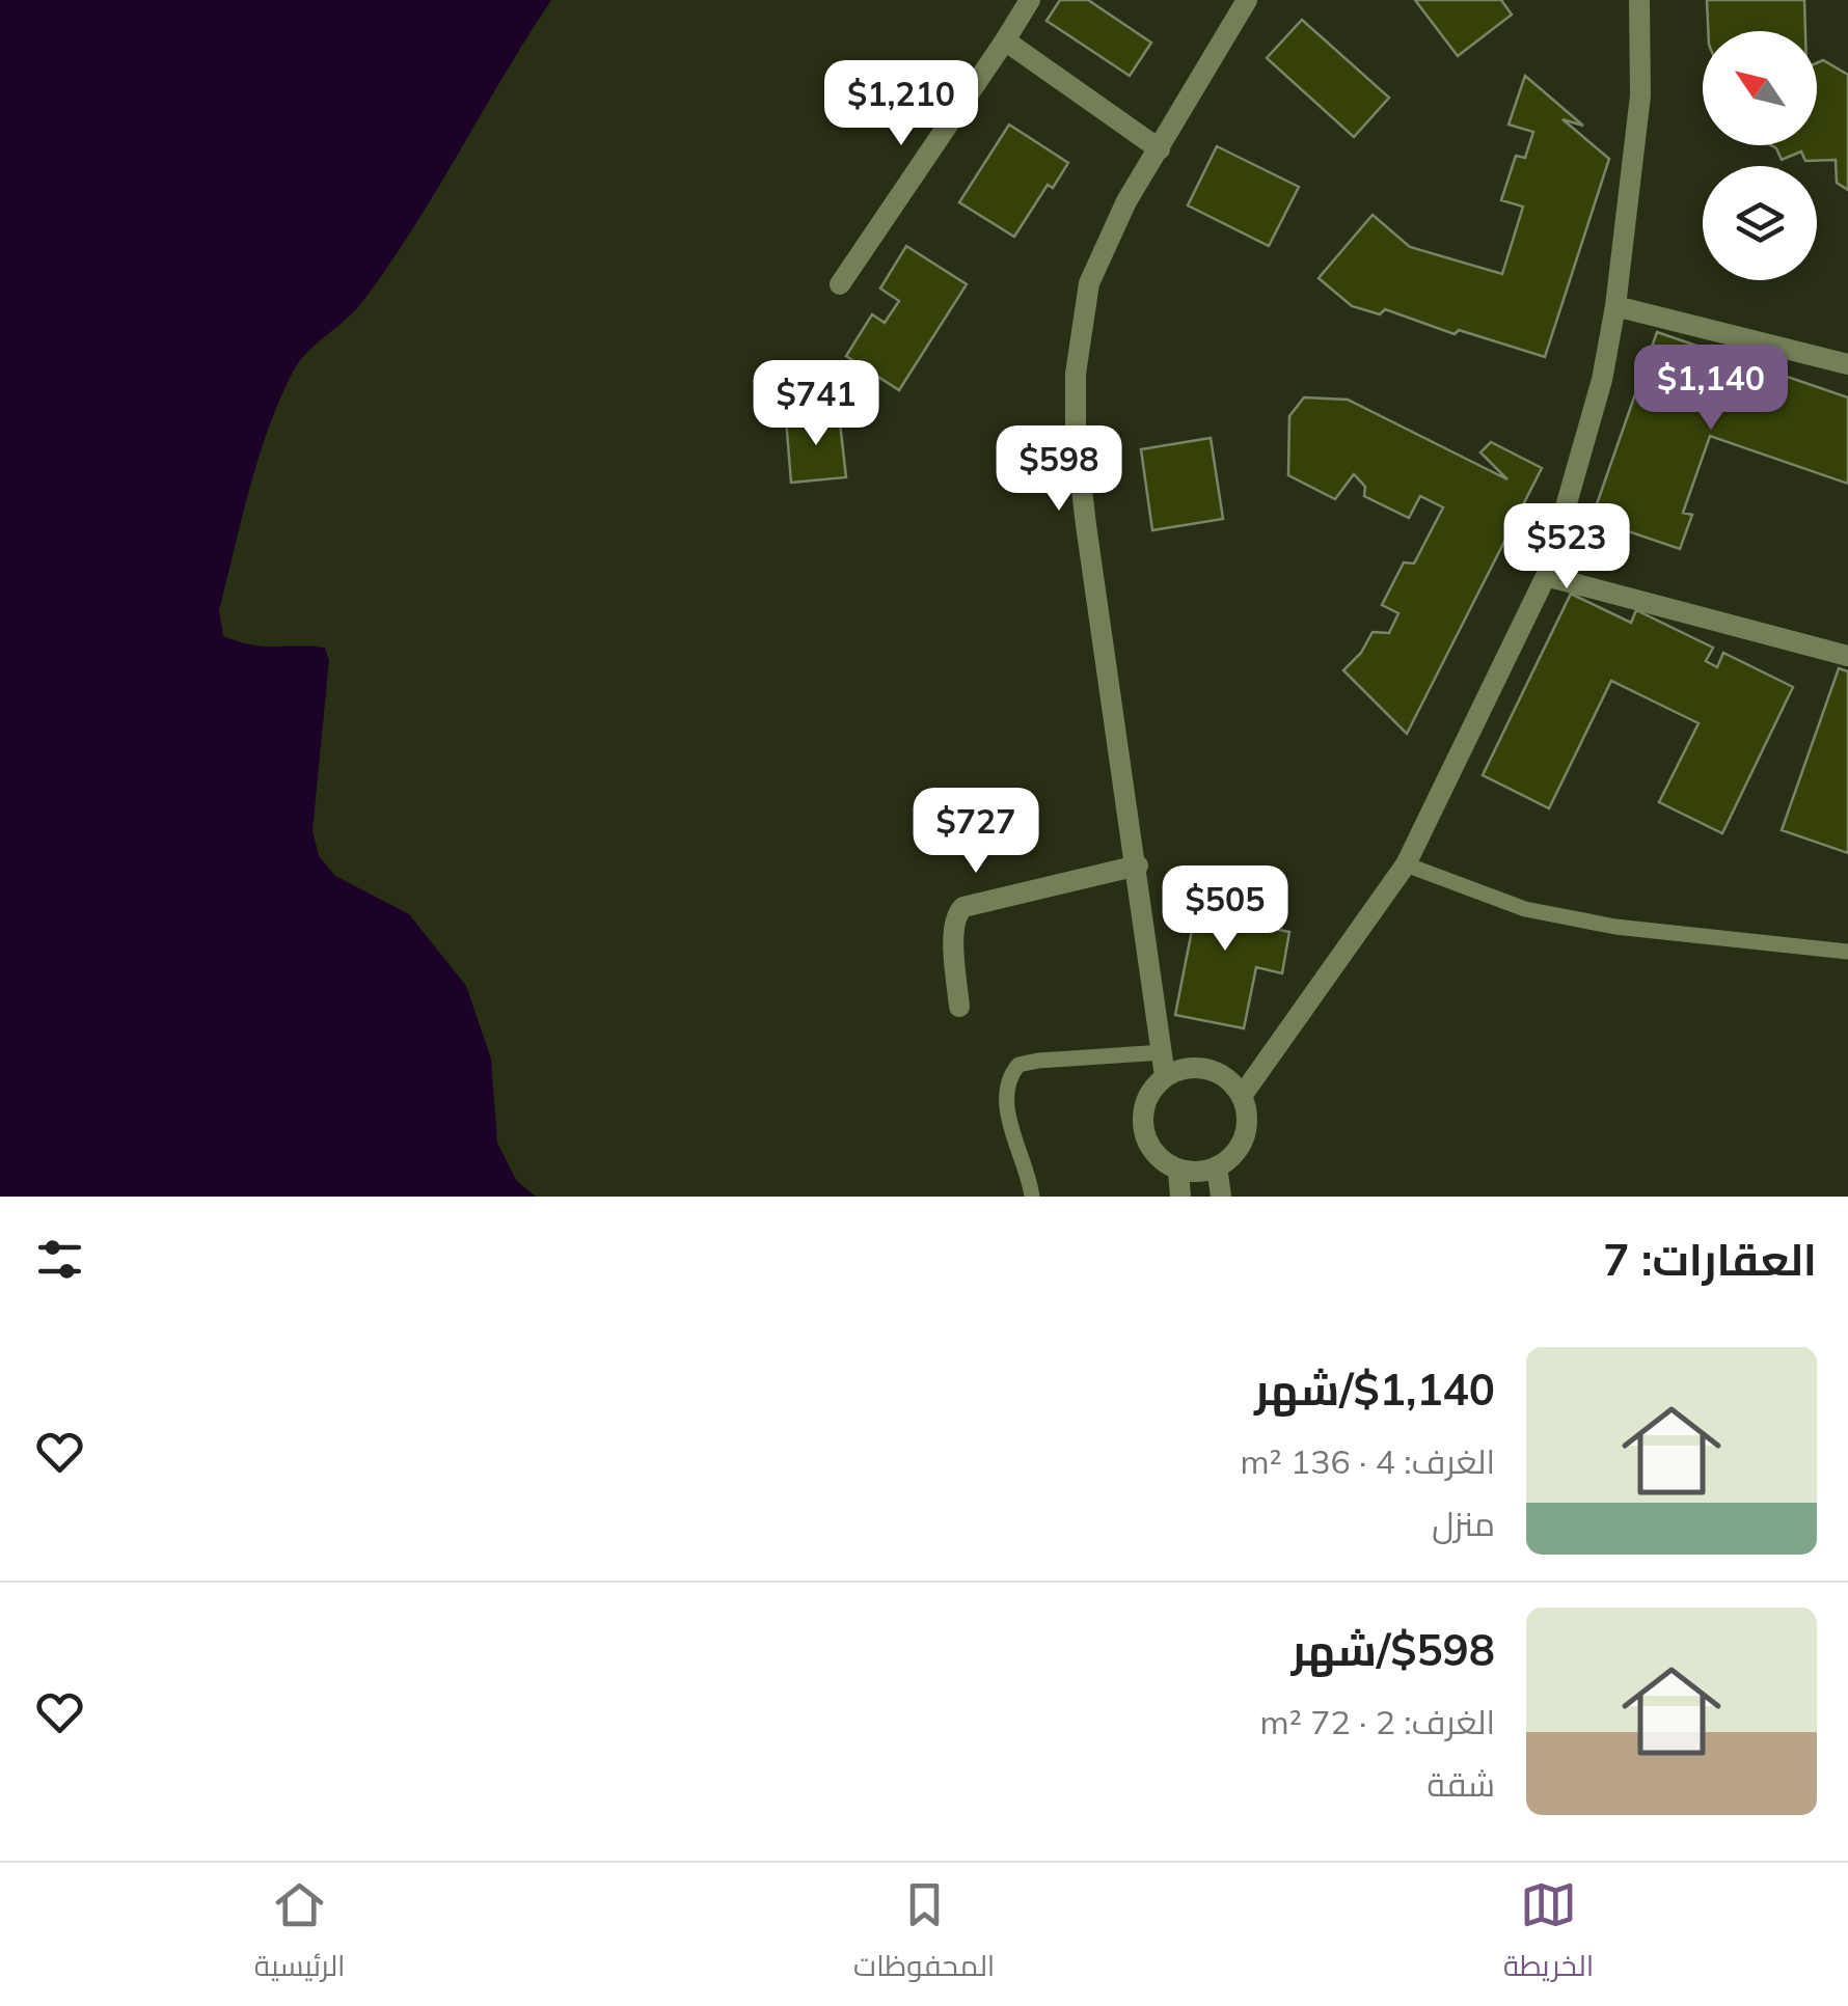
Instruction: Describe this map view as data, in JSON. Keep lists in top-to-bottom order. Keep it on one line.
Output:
{"north":"top left","page":{"price":["$1,210","$1,140","$741","$598","$523","$727","$505"],"heading":"العقارات: 7","list":[{"name":"$1,140/شهر","note":"الغرف: 4 · 136 m² · منزل"},{"name":"$598/شهر","note":"الغرف: 2 · 72 m² · شقة"}],"tabs":["الخريطة","المحفوظات","الرئيسية"]}}
